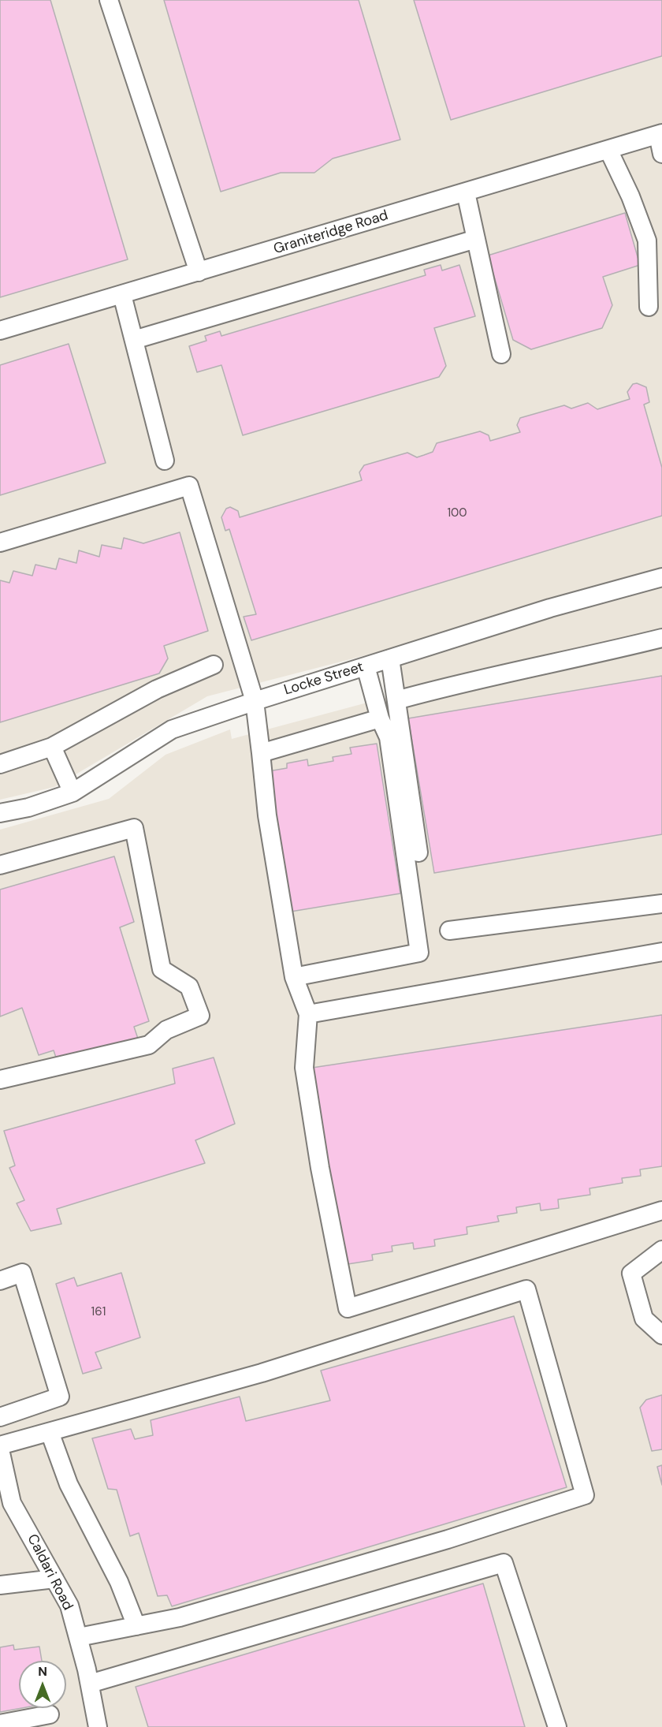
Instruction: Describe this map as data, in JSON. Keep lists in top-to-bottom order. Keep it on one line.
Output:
{"streets":{"street":["Graniteridge Road","Locke Street","Caldari Road"]},"house_numbers":["100","161"],"north":"top"}
